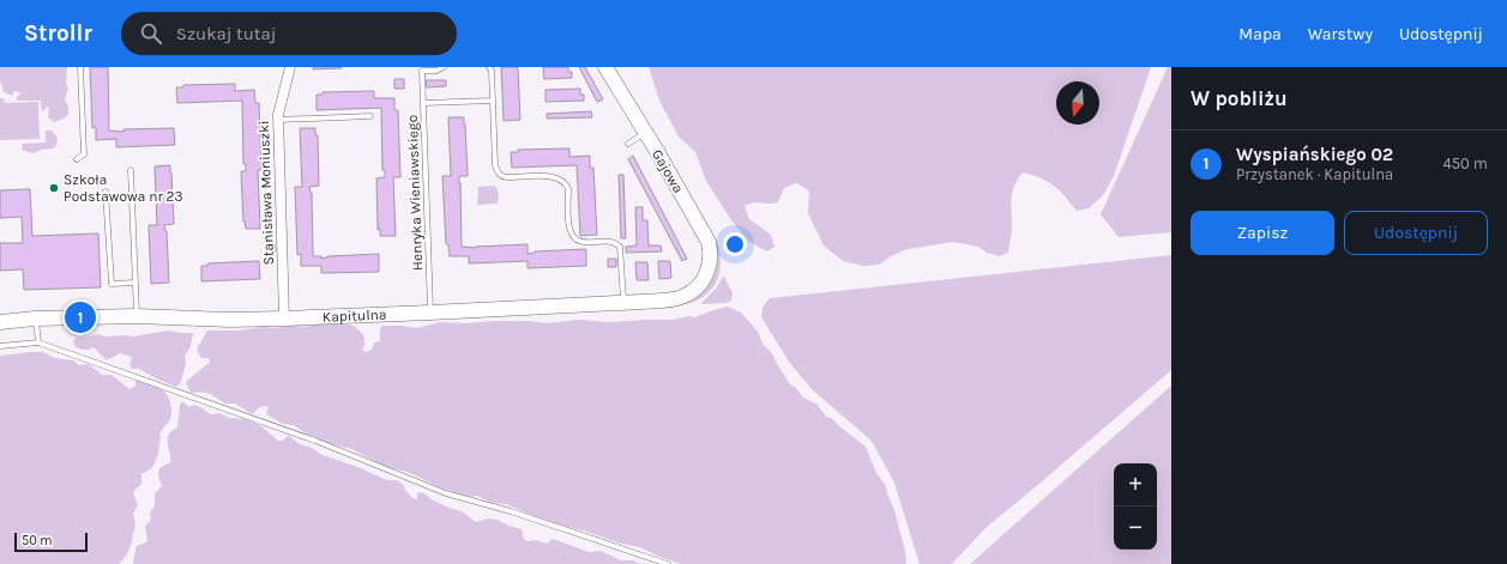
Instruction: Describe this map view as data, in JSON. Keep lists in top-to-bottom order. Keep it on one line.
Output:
{"streets":{"street":["Gajowa","Stanisława Moniuszki","Kapitulna"],"lane":["Henryka Wieniawskiego"]},"crossings":[["Gajowa","Kapitulna"],["Stanisława Moniuszki","Kapitulna"],["Henryka Wieniawskiego","Kapitulna"]],"places":["Szkoła Podstawowa nr 23"],"scale_bar":"50 m","north":"bottom","page":{"header":"Strollr","search":"Szukaj tutaj","nav":["Mapa","Warstwy","Udostępnij"],"heading":"W pobliżu","list":[{"mark":"1","name":"Wyspiańskiego 02","note":"Przystanek · Kapitulna","value":"450 m"}],"buttons":["Zapisz","Udostępnij"],"pins":"1","map_buttons":["+","−"],"scale":"50 m"}}
